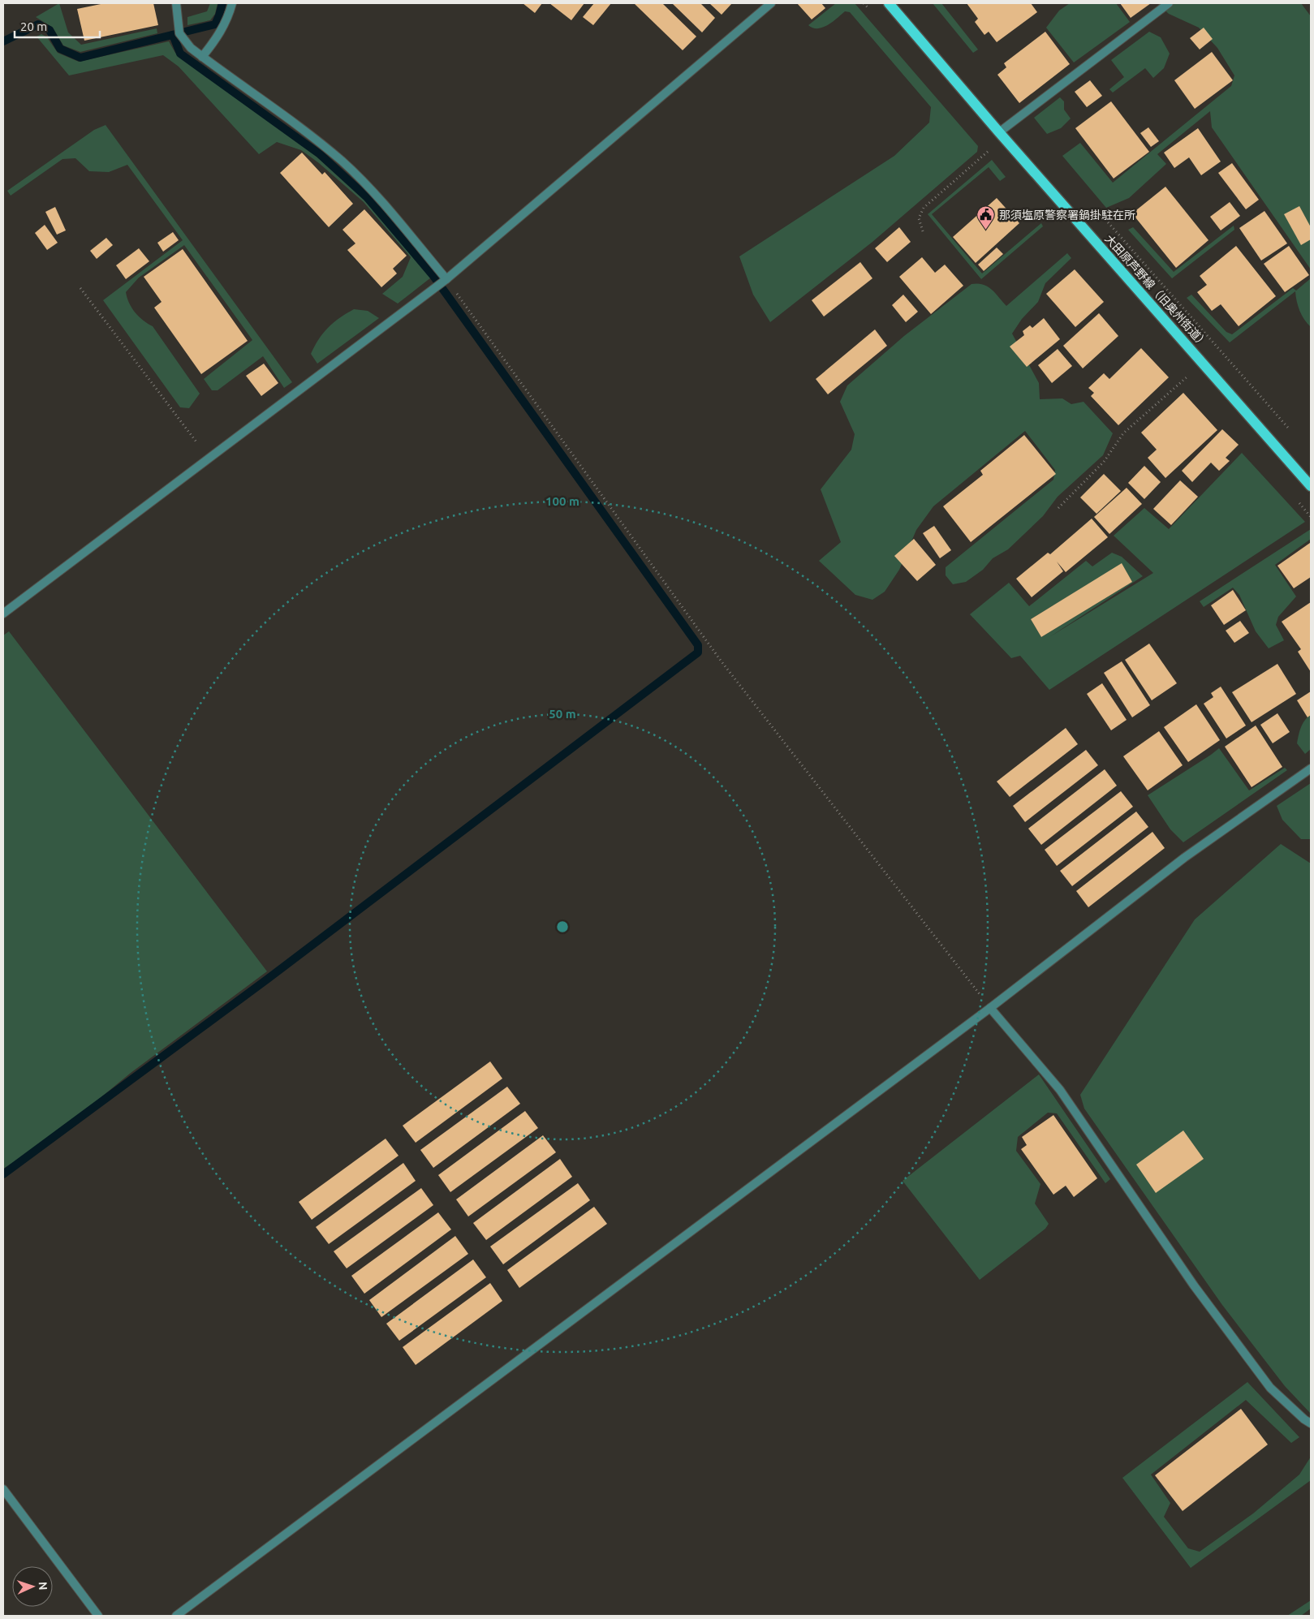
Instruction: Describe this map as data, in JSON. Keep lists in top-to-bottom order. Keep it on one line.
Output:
{"streets":{"main road":["大田原芦野線（旧奥州街道）"]},"places":{"public building":["那須塩原警察署鍋掛駐在所"]},"scale_bar":"20 m","north":"right","rings":["100 m","50 m"]}
